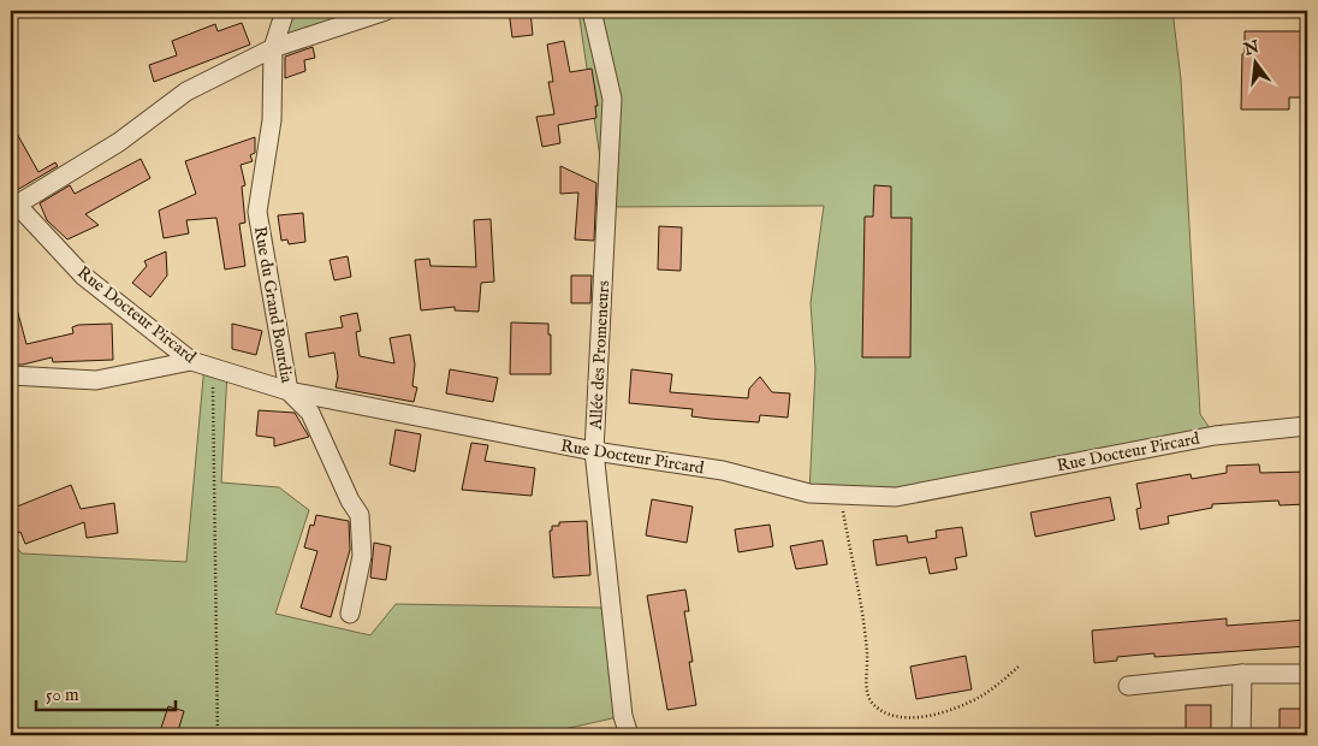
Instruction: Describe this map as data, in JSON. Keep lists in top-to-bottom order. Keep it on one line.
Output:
{"streets":{"street":["Rue du Grand Bourdia","Rue Docteur Pircard","Allée des Promeneurs"]},"crossings":[["Rue du Grand Bourdia","Rue Docteur Pircard"],["Rue Docteur Pircard","Allée des Promeneurs"]],"scale_bar":"50 m","north":"top"}
